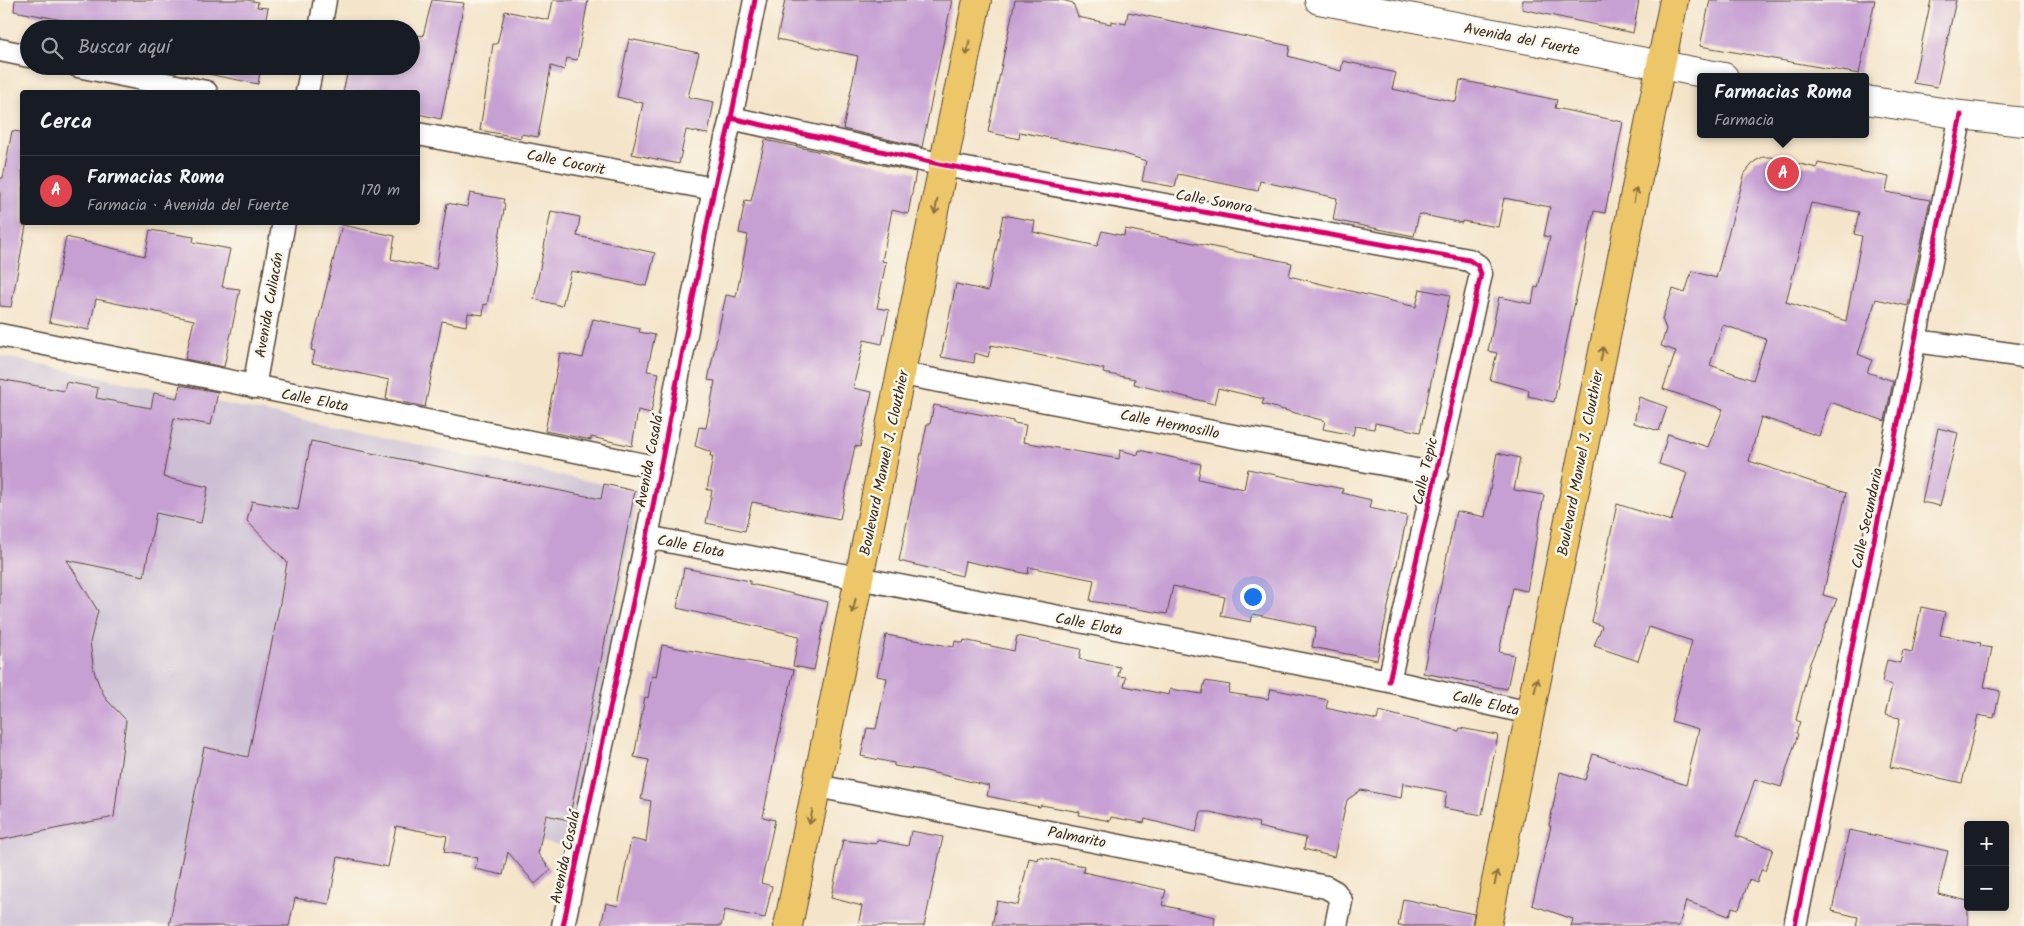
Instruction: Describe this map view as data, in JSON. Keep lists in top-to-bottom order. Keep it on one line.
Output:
{"streets":{"main road":["Boulevard Manuel J. Clouthier"],"street":["Avenida del Fuerte","Calle Cocorit","Calle Sonora","Avenida Culiacán","Calle Elota","Calle Hermosillo","Avenida Cosalá","Calle Tepic","Calle Secundaria","Palmarito"]},"crossings":[["Avenida del Fuerte","Boulevard Manuel J. Clouthier"],["Calle Cocorit","Avenida Cosalá"],["Calle Sonora","Avenida Cosalá"],["Calle Sonora","Boulevard Manuel J. Clouthier"],["Calle Sonora","Calle Tepic"],["Avenida Culiacán","Calle Elota"],["Calle Elota","Avenida Cosalá"],["Calle Elota","Boulevard Manuel J. Clouthier"],["Calle Elota","Calle Tepic"],["Calle Hermosillo","Boulevard Manuel J. Clouthier"],["Calle Hermosillo","Calle Tepic"],["Boulevard Manuel J. Clouthier","Palmarito"]],"page":{"search":"Buscar aquí","popup":["Farmacias Roma","Farmacia"],"heading":"Cerca","pins":"A","list":[{"mark":"A","name":"Farmacias Roma","note":"Farmacia · Avenida del Fuerte","value":"170 m"}],"map_buttons":["+","−"]}}
